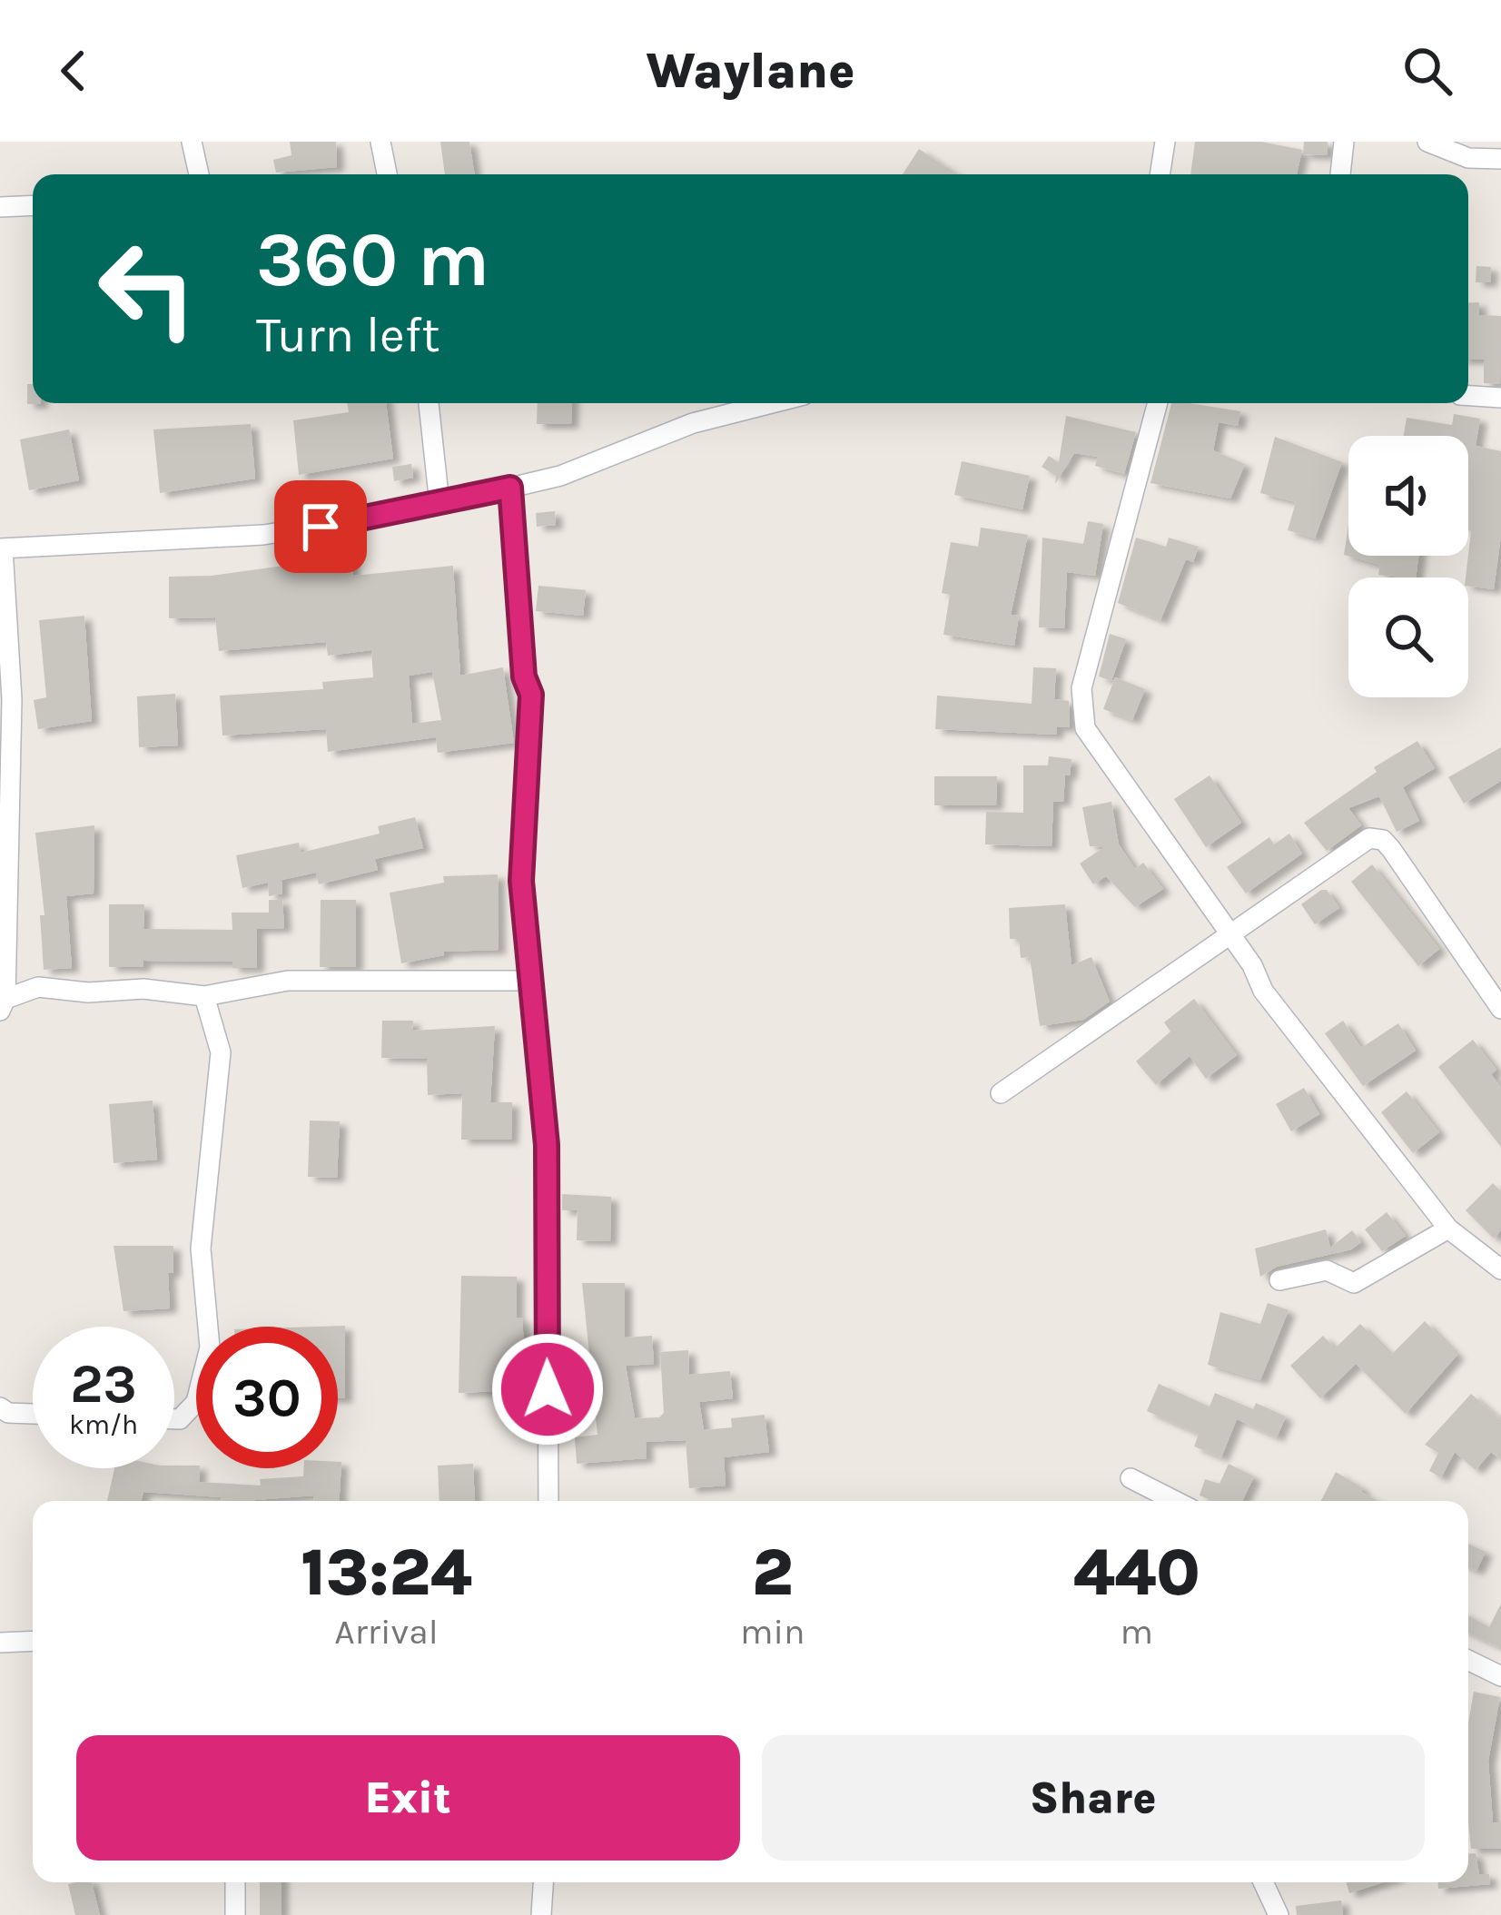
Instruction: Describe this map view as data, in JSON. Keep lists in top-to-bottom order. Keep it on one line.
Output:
{"page":{"header":"Waylane","turn":["360 m","Turn left"],"speed":"23 km/h","limit":"30","eta":["13:24","Arrival","2","min","440","m"],"buttons":["Exit","Share"]}}
